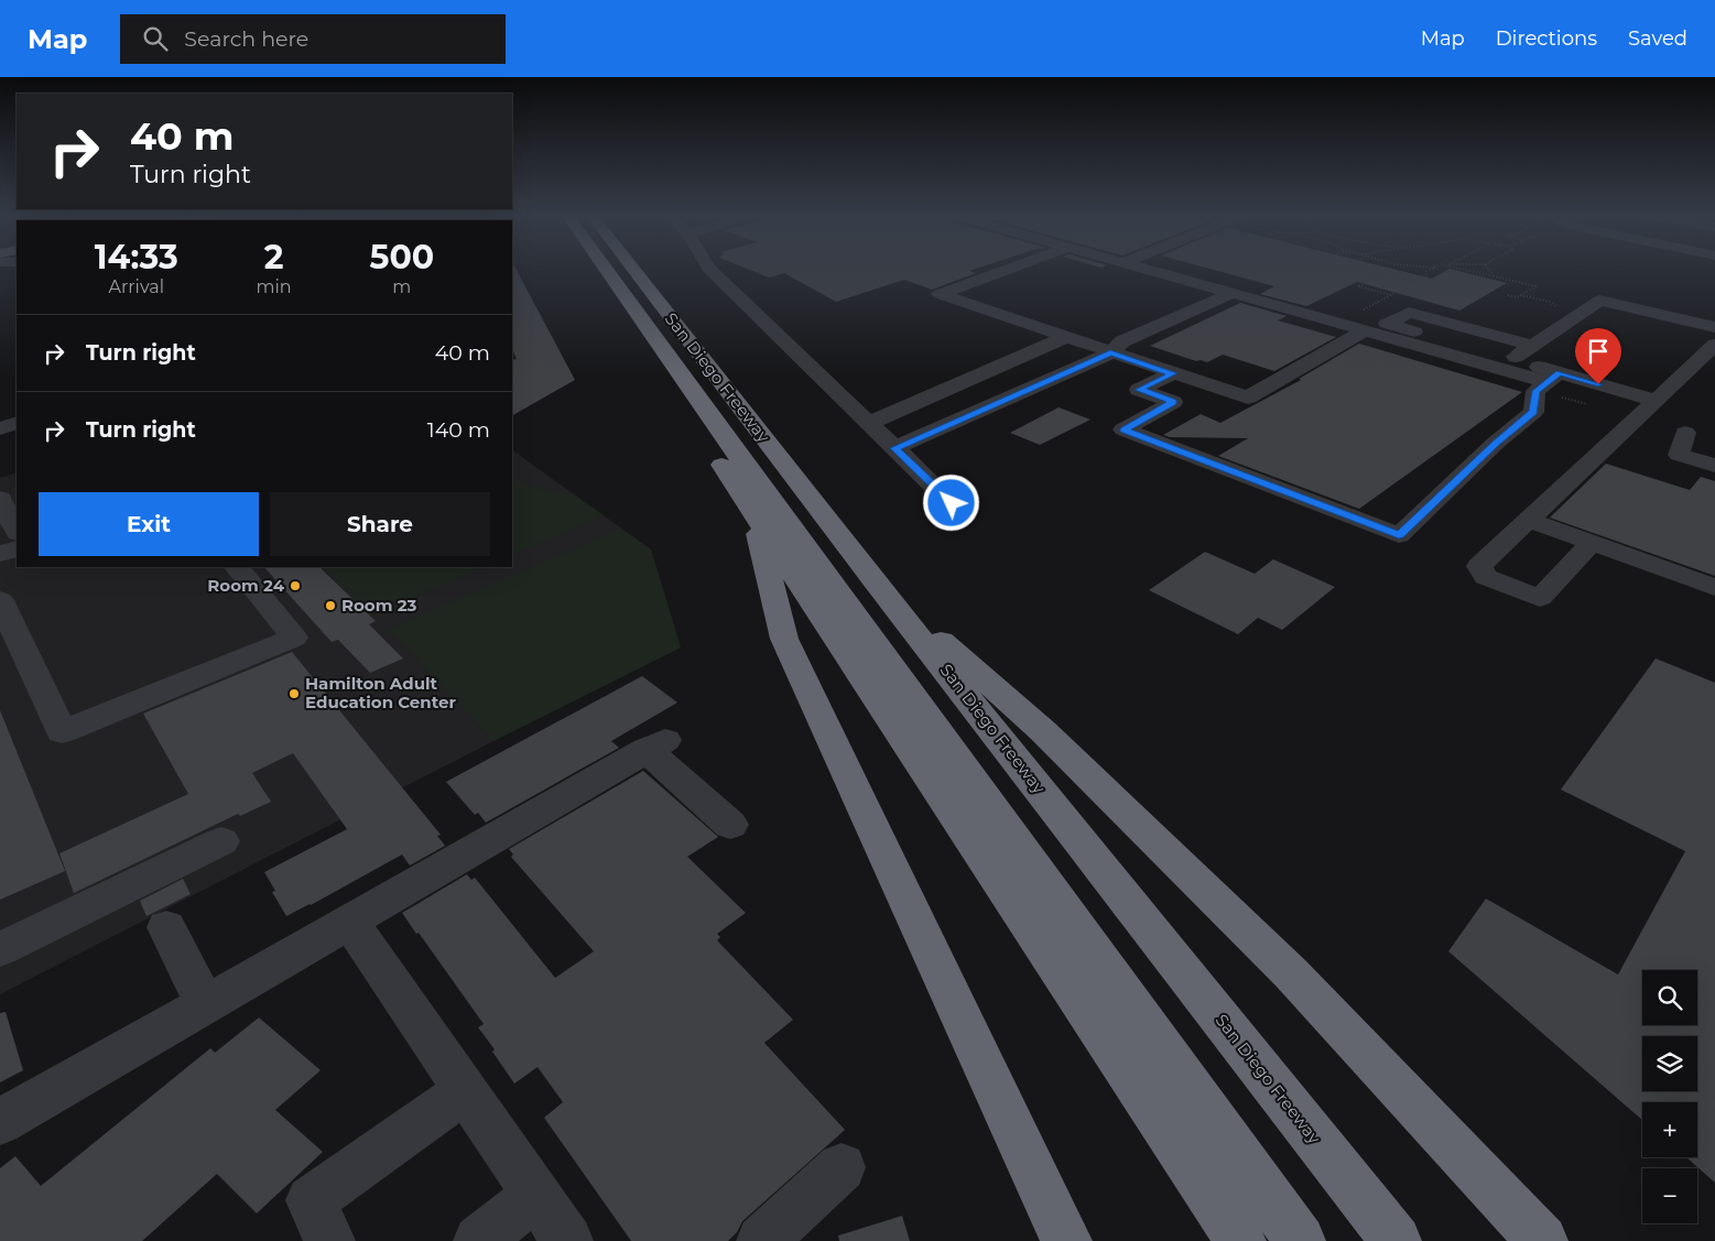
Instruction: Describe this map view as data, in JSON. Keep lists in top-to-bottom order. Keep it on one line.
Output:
{"streets":{"highway":["San Diego Freeway"]},"places":["Room 24","Room 23","Hamilton Adult Education Center"],"page":{"header":"Map","search":"Search here","nav":["Map","Directions","Saved"],"turn":["40 m","Turn right"],"eta":["14:33","Arrival","2","min","500","m"],"list":[{"name":"Turn right","value":"40 m"},{"name":"Turn right","value":"140 m"}],"buttons":["Exit","Share"],"map_buttons":["+","−"]}}
